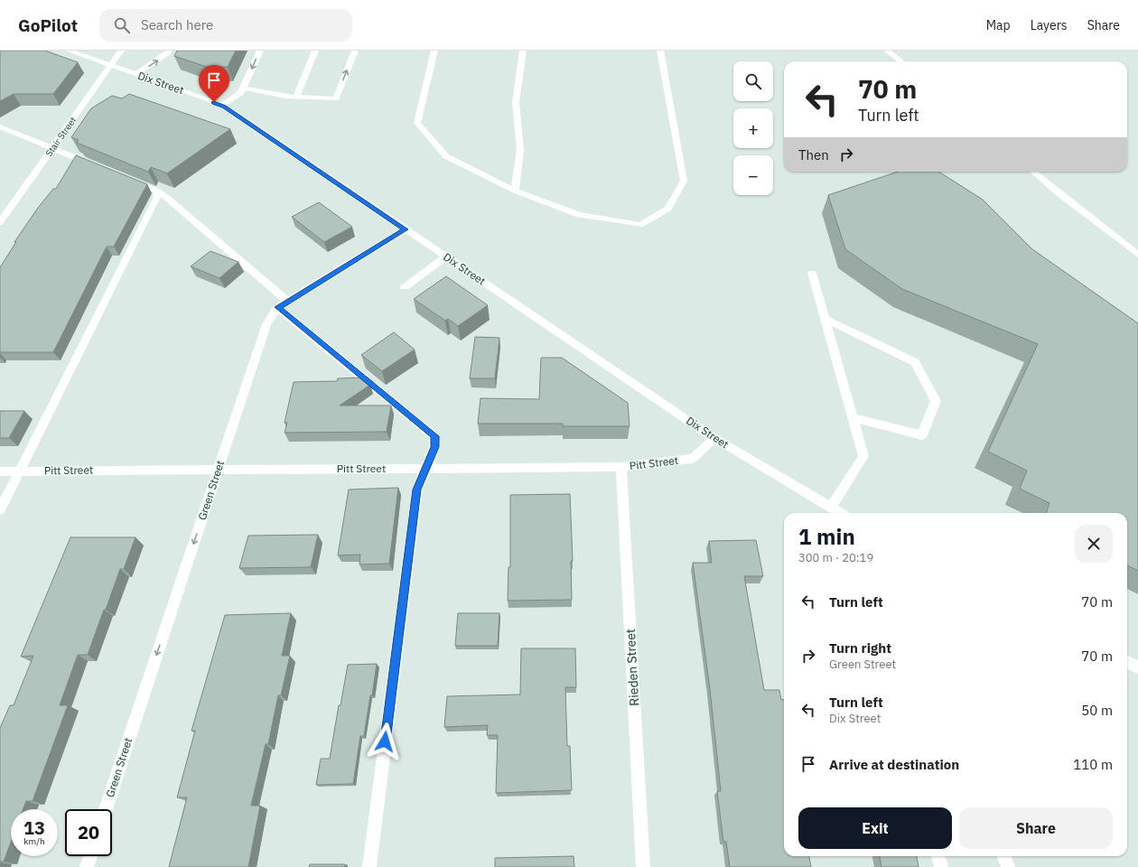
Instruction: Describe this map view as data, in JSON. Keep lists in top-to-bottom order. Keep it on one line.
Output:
{"streets":{"street":["Dix Street","Stair Street","Pitt Street","Green Street","Rieden Street"]},"crossings":[["Dix Street","Stair Street"],["Dix Street","Pitt Street"],["Dix Street","Green Street"],["Pitt Street","Green Street"],["Pitt Street","Rieden Street"]],"one_way":["Green Street"],"page":{"header":"GoPilot","search":"Search here","nav":["Map","Layers","Share"],"map_buttons":["+","−"],"turn":["70 m","Turn left"],"then":"Then","heading":["1 min","300 m · 20:19"],"list":[{"name":"Turn left","value":"70 m"},{"name":"Turn right","note":"Green Street","value":"70 m"},{"name":"Turn left","note":"Dix Street","value":"50 m"},{"name":"Arrive at destination","value":"110 m"}],"buttons":["Exit","Share"],"speed":"13 km/h","limit":"20"}}
